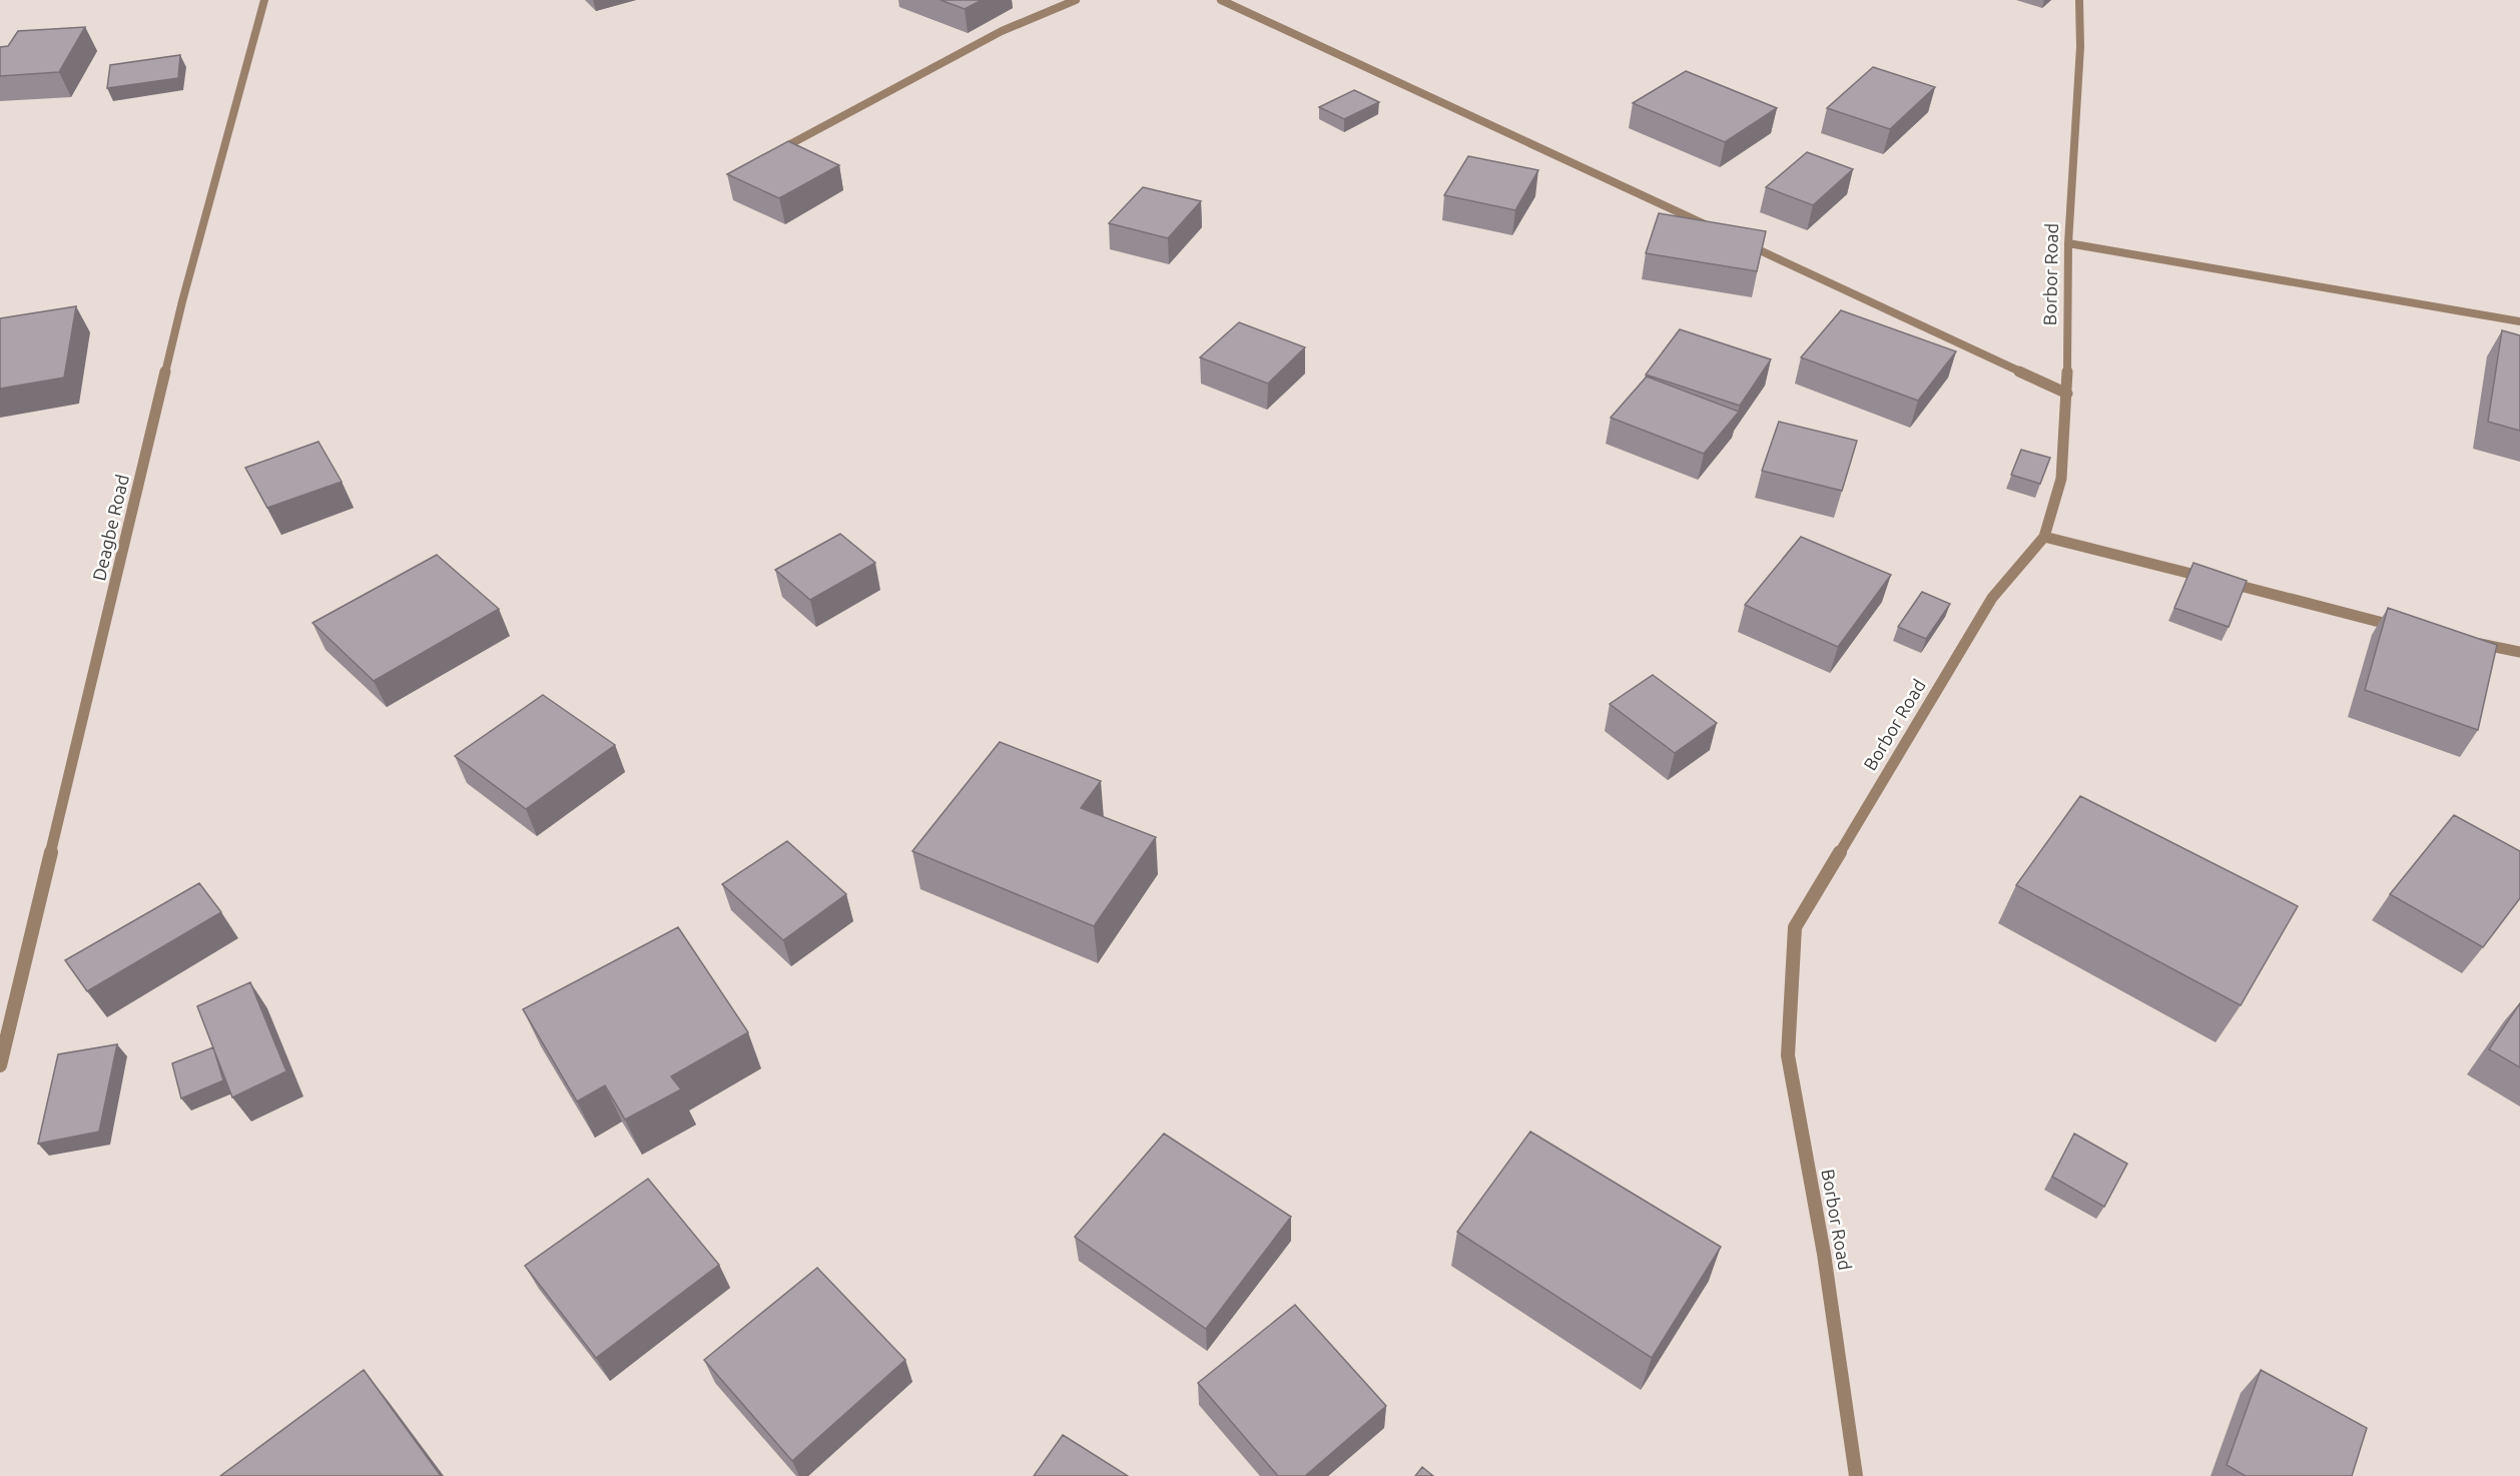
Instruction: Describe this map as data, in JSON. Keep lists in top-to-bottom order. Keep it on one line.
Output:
{"streets":{"street":["Borbor Road","Deagbe Road"]}}
